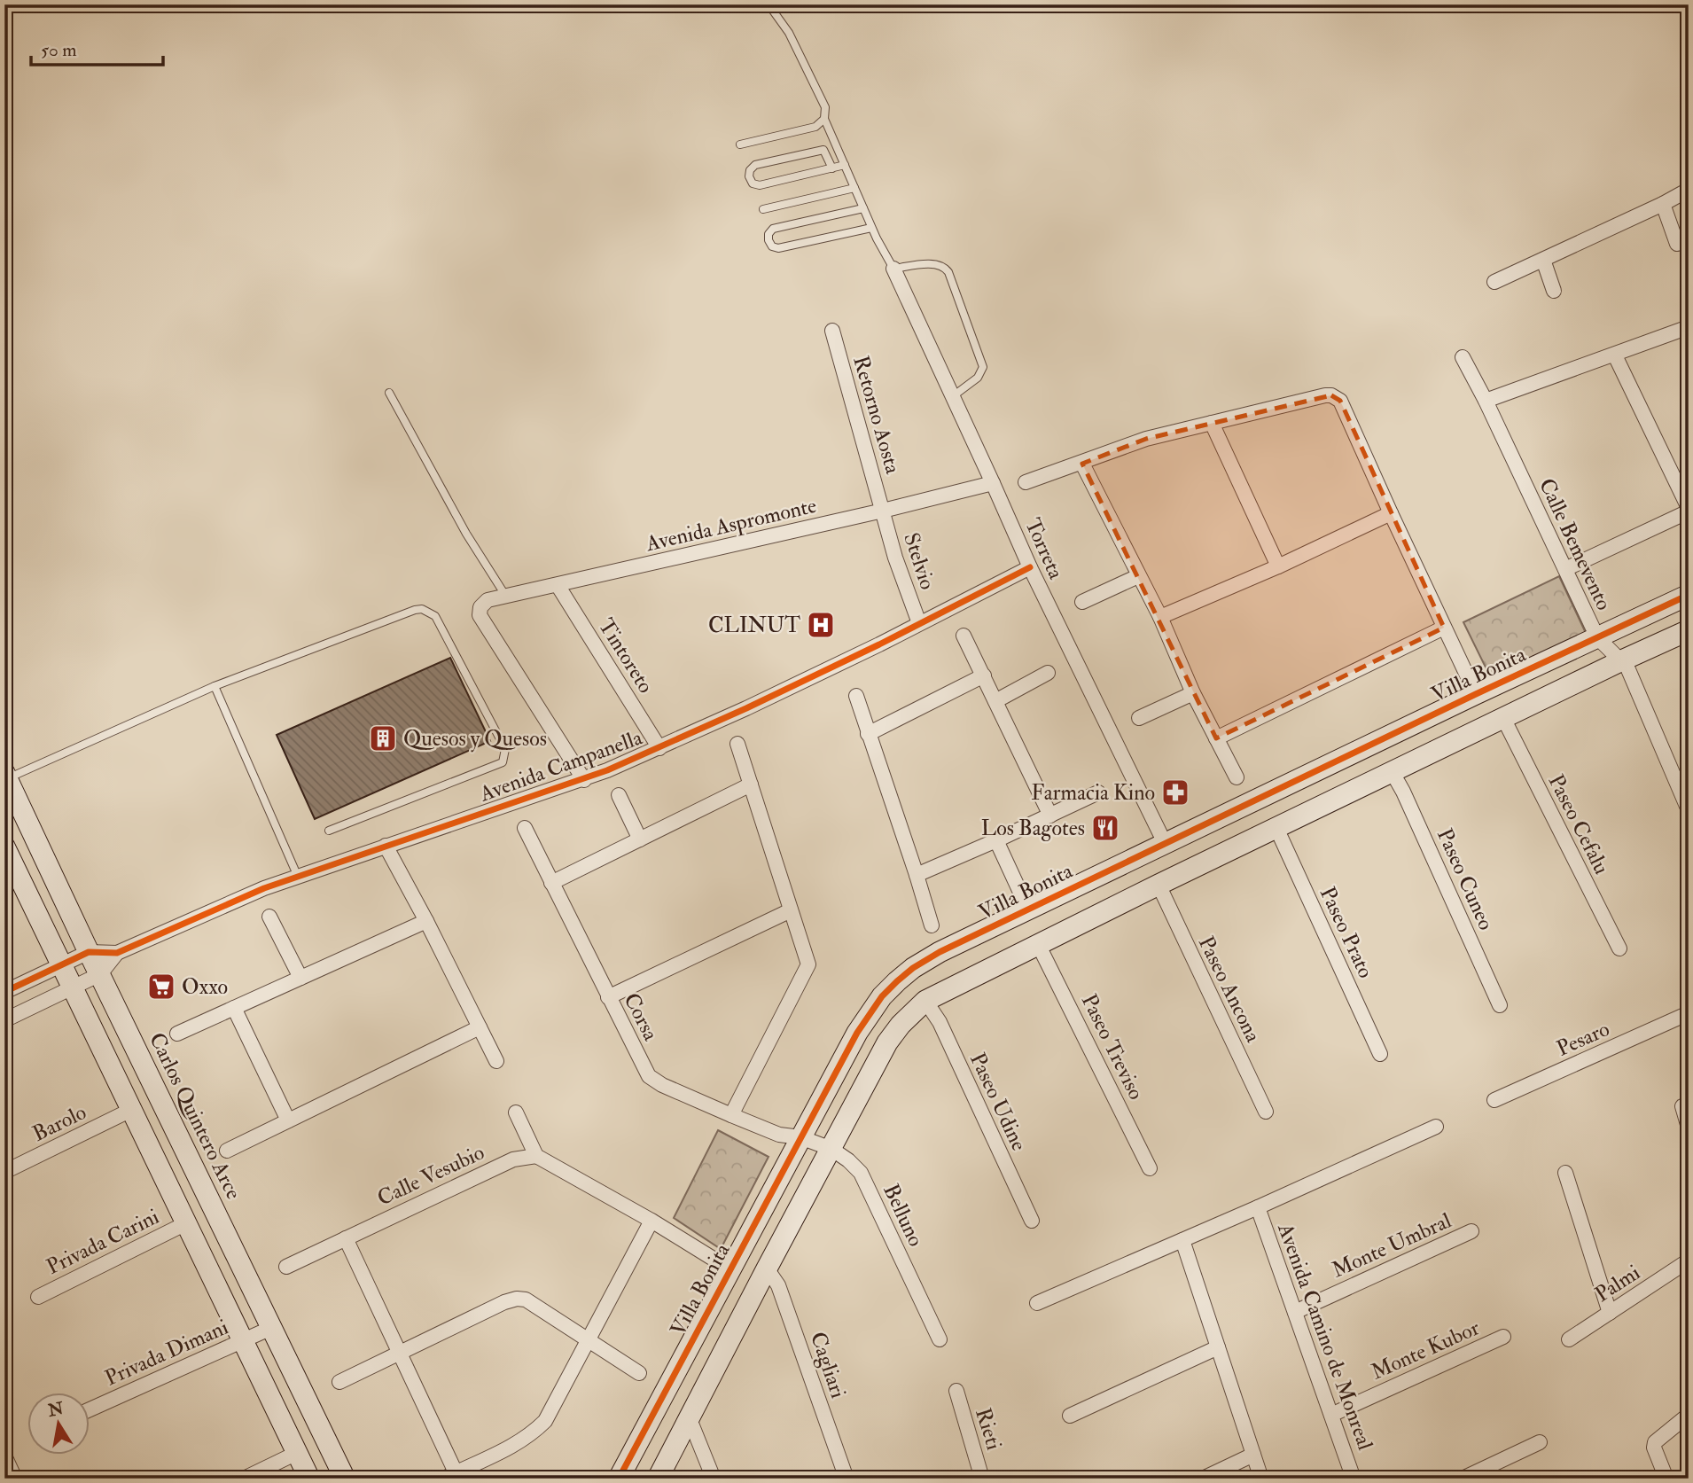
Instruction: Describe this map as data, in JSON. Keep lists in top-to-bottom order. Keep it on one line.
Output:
{"streets":{"street":["Retorno Aosta","Avenida Aspromonte","Calle Bemevento","Torreta","Stelvio","Tintoreto","Villa Bonita","Avenida Campanella","Paseo Cefalu","Paseo Cuneo","Paseo Prato","Paseo Ancona","Corsa","Pesaro","Paseo Treviso","Paseo Udine","Carlos Quintero Arce","Barolo","Calle Vesubio","Belluno","Privada Carini","Monte Umbral","Palmi","Avenida Camino de Monreal","Monte Kubor","Privada Dimani","Cagliari","Rieti"]},"crossings":[["Retorno Aosta","Avenida Aspromonte"],["Retorno Aosta","Stelvio"],["Avenida Aspromonte","Torreta"],["Avenida Aspromonte","Stelvio"],["Avenida Aspromonte","Tintoreto"],["Avenida Aspromonte","Avenida Campanella"],["Calle Bemevento","Villa Bonita"],["Torreta","Villa Bonita"],["Torreta","Avenida Campanella"],["Stelvio","Avenida Campanella"],["Tintoreto","Avenida Campanella"],["Villa Bonita","Corsa"],["Villa Bonita","Belluno"],["Avenida Campanella","Carlos Quintero Arce"],["Corsa","Belluno"],["Carlos Quintero Arce","Privada Dimani"],["Monte Umbral","Avenida Camino de Monreal"],["Avenida Camino de Monreal","Monte Kubor"]],"places":{"hospital":["CLINUT"],"building":["Quesos y Quesos"],"pharmacy":["Farmacia Kino"],"restaurant":["Los Bagotes"],"supermarket":["Oxxo"]},"scale_bar":"50 m","north":"top"}
